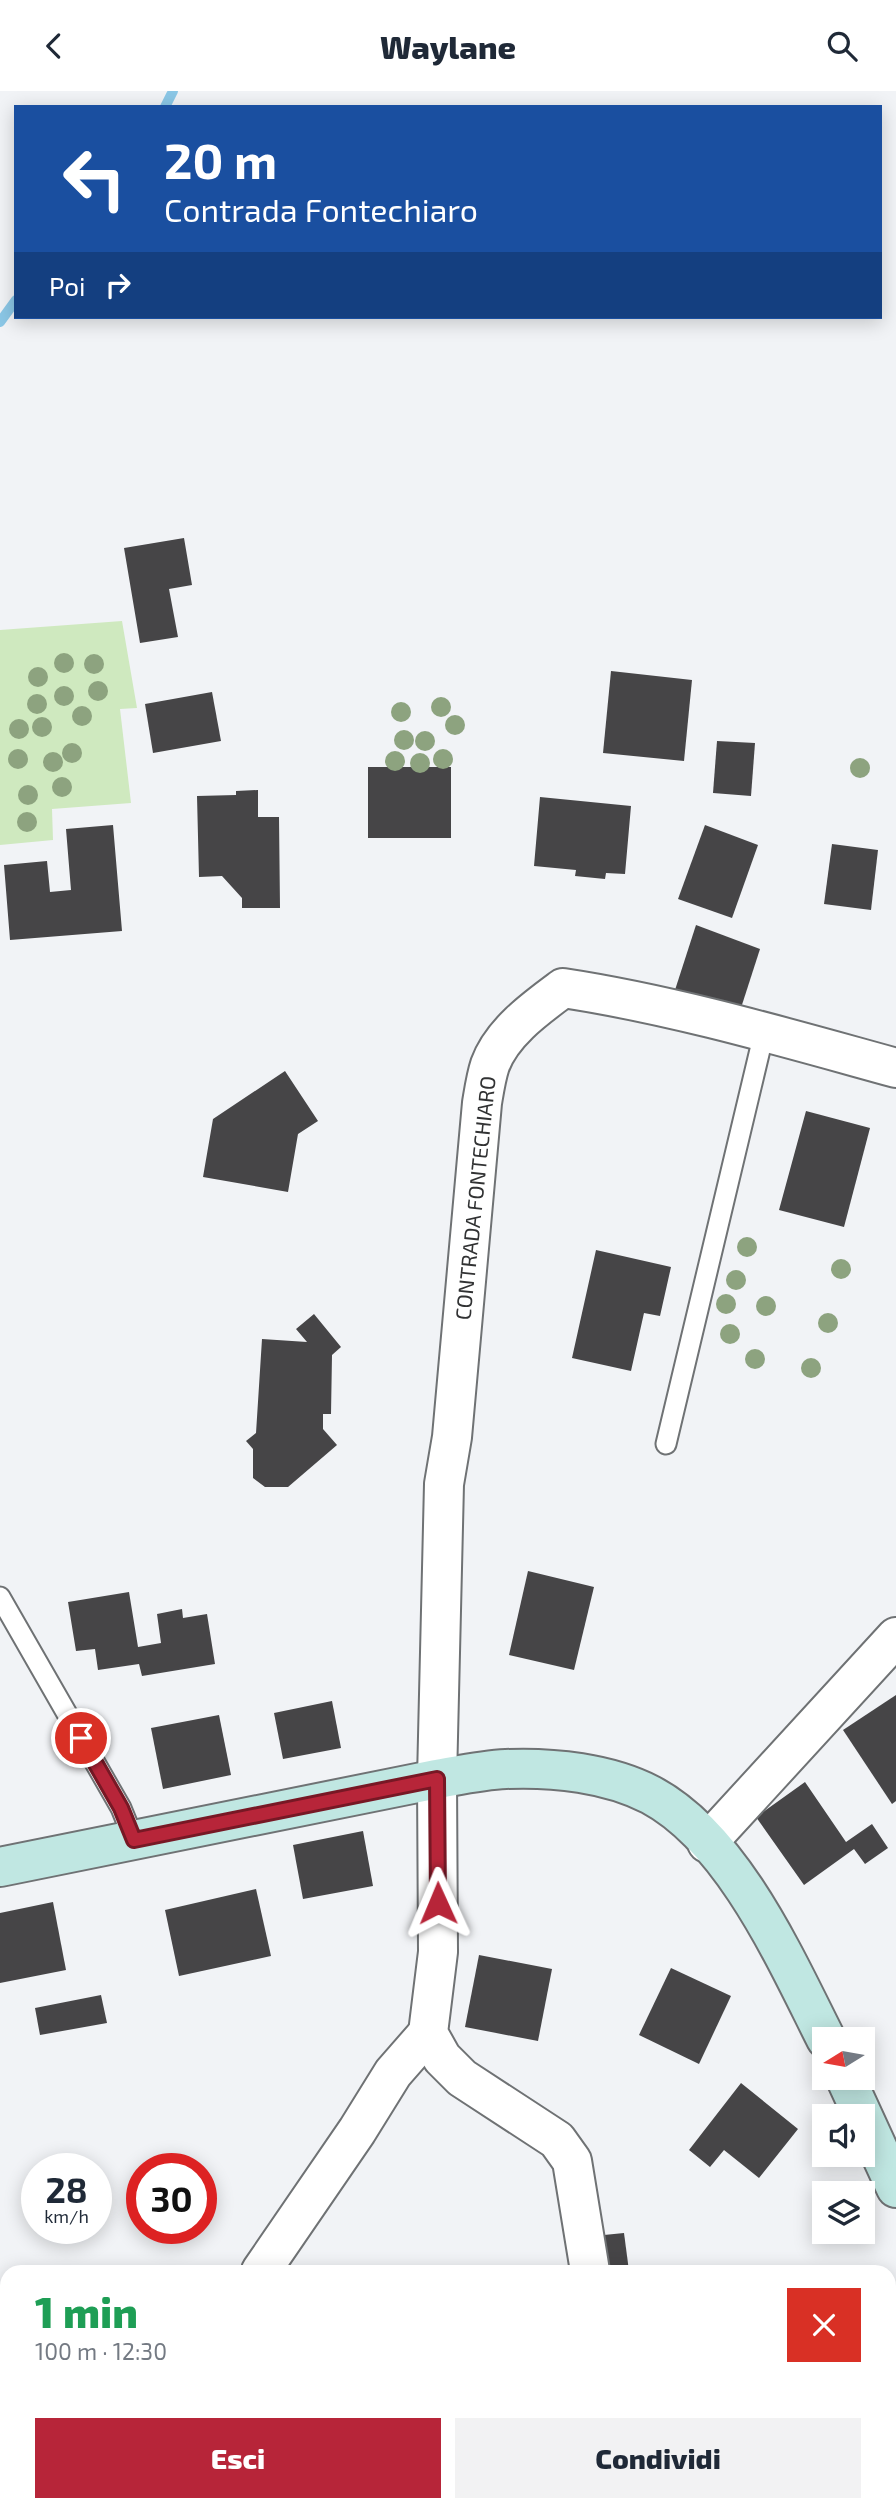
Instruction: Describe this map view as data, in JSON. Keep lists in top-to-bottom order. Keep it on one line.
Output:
{"streets":{"street":["CONTRADA FONTECHIARO"]},"north":"left","page":{"header":"Waylane","turn":["20 m","Contrada Fontechiaro"],"then":"Poi","speed":"28 km/h","limit":"30","heading":["1 min","100 m · 12:30"],"buttons":["Esci","Condividi"]}}
